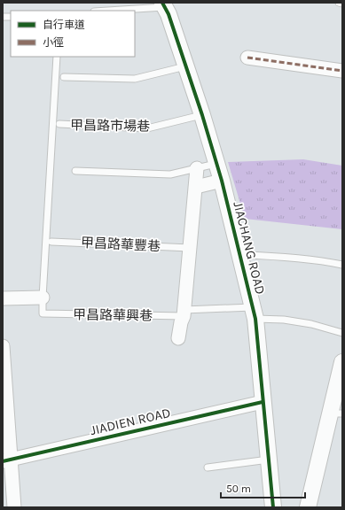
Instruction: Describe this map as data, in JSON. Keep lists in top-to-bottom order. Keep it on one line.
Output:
{"streets":{"street":["JIACHANG ROAD","JIADIEN ROAD"],"lane":["甲昌路市場巷","甲昌路華豐巷","甲昌路華興巷"]},"crossings":[["甲昌路市場巷","JIACHANG ROAD"],["JIACHANG ROAD","甲昌路華興巷"],["JIACHANG ROAD","JIADIEN ROAD"]],"legend":["自行車道","小徑"],"scale_bar":"50 m"}
